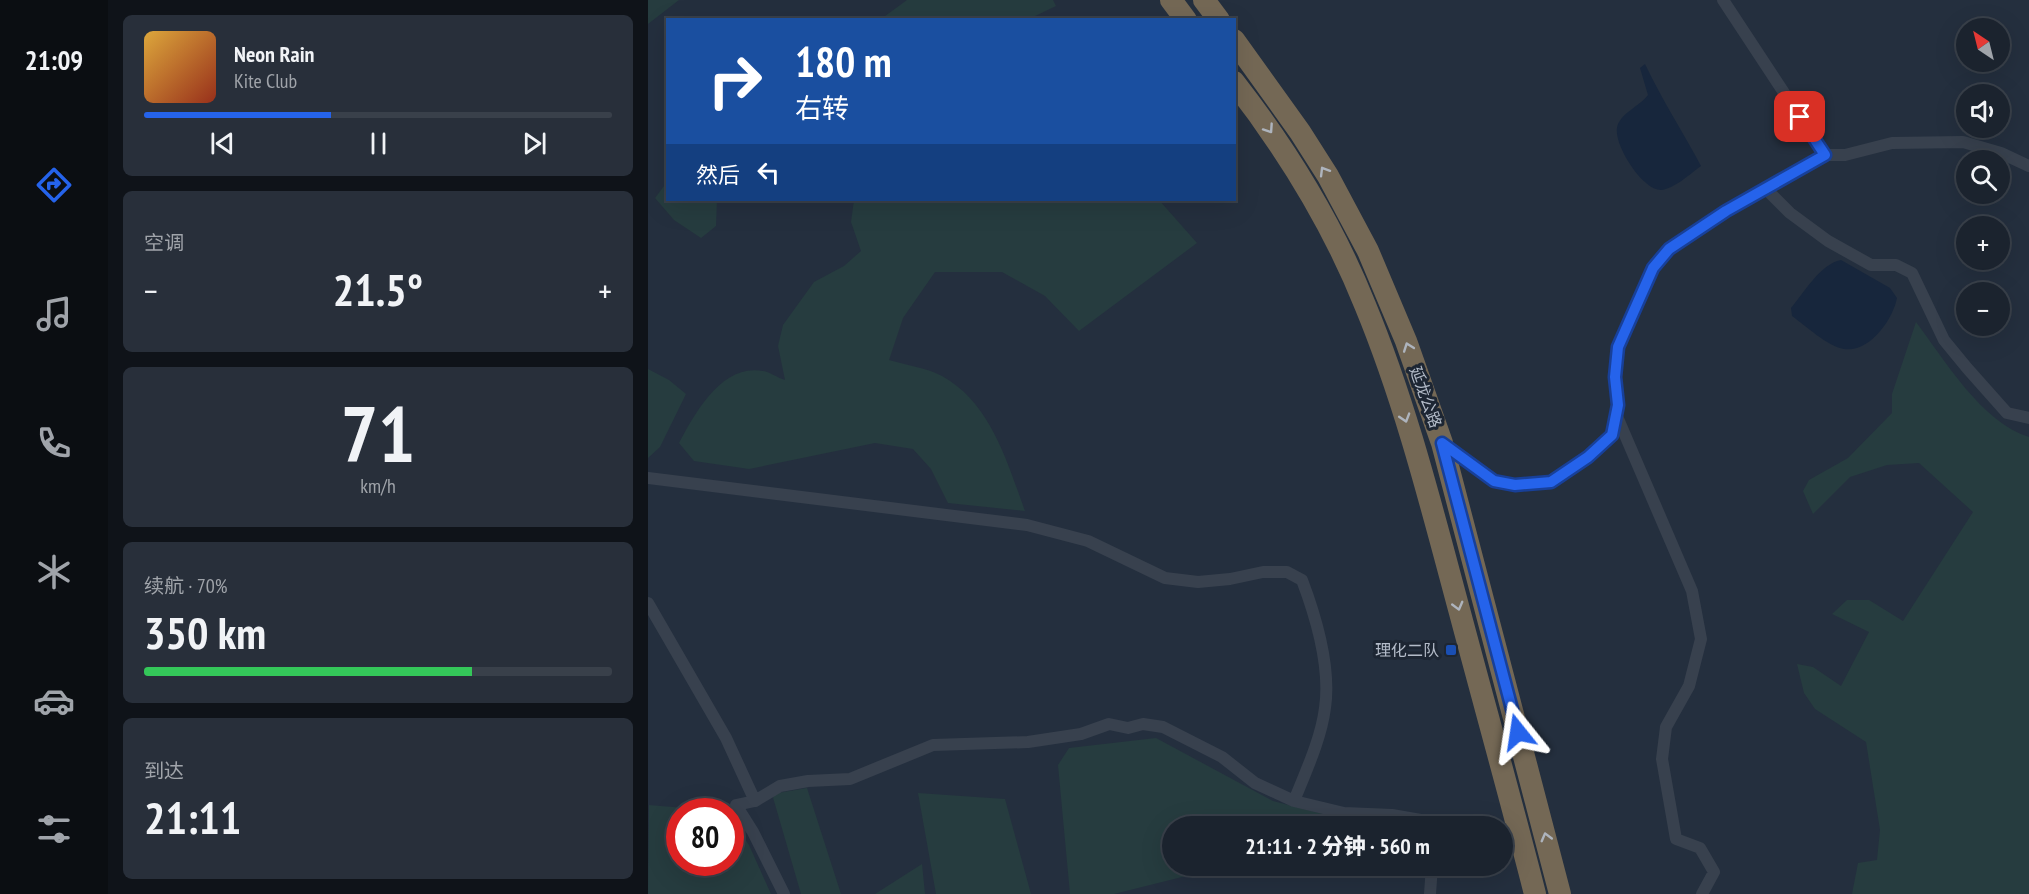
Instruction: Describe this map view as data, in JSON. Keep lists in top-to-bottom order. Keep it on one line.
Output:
{"streets":{"highway":["延龙公路"]},"places":{"transit":["理化二队"]},"north":"top left","page":{"tabs":"21:09","map_buttons":["+","−"],"turn":["180 m","右转"],"song":["Neon Rain","Kite Club"],"then":"然后","tile":["空调",["71","km/h"],["续航 · 70%","350 km"],["到达","21:11"]],"heat":["−","21.5°","+"],"limit":"80","trip":"21:11 · 2 分钟 · 560 m"}}
